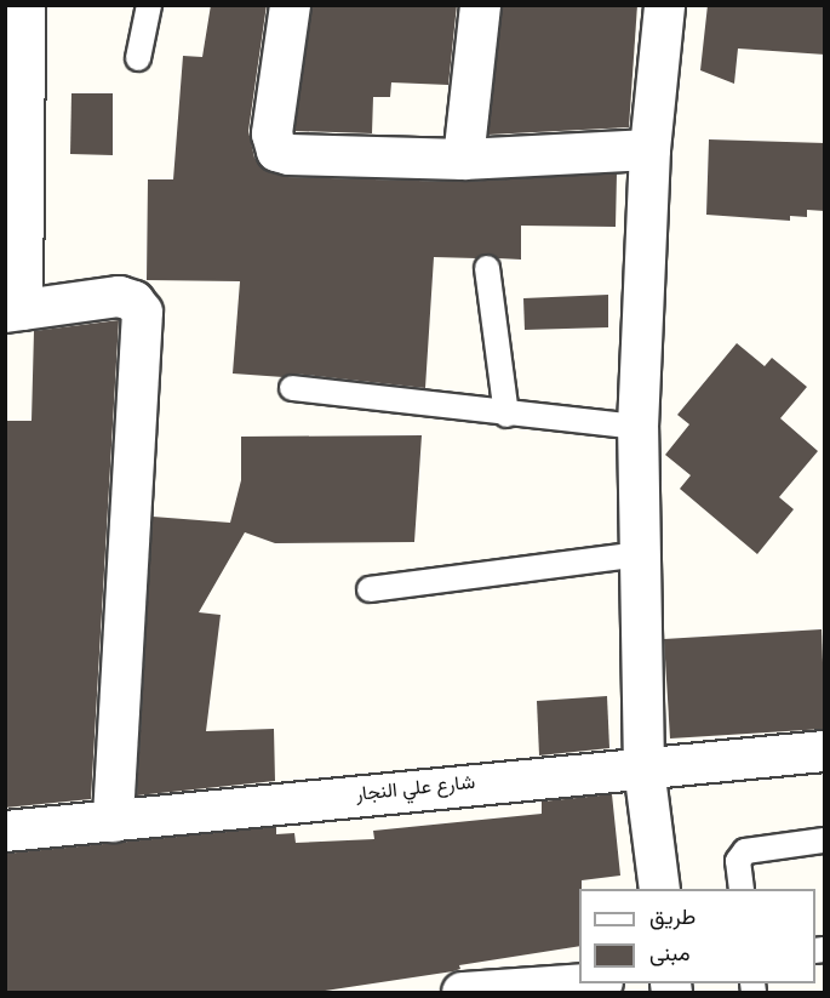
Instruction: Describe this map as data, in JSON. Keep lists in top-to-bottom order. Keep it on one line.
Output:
{"streets":{"street":["شارع علي النجار"]},"legend":["طريق","مبنى"]}
